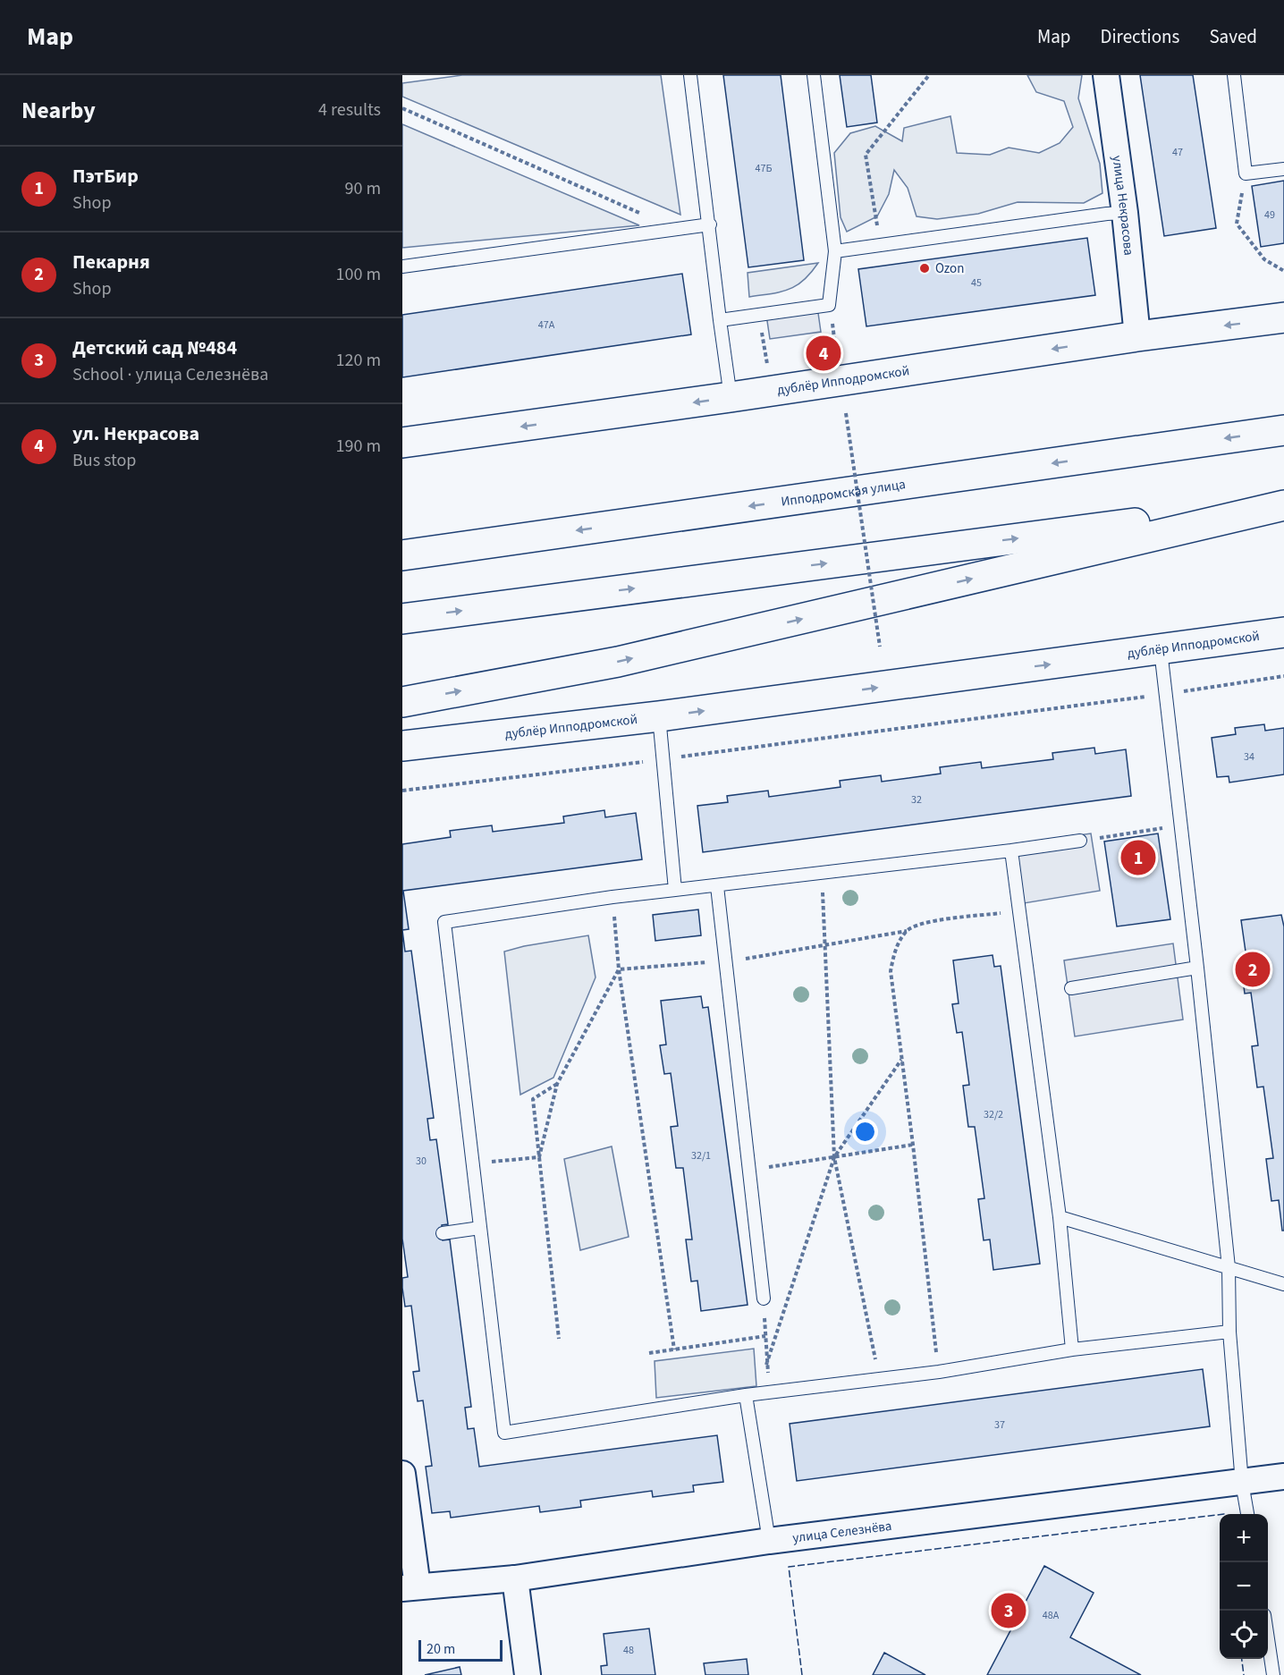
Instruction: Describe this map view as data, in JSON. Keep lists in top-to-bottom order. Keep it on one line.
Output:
{"streets":{"main road":["дублёр Ипподромской","Ипподромская улица"],"street":["улица Некрасова","улица Селезнёва"]},"crossings":[["улица Некрасова","дублёр Ипподромской"]],"places":["Ozon"],"house_numbers":["47","47Б","49","45","47А","34","32","32/2","32/1","30","37","48А","48"],"scale_bar":"20 m","page":{"header":"Map","nav":["Map","Directions","Saved"],"heading":["Nearby","4 results"],"list":[{"mark":"1","name":"ПэтБир","note":"Shop","value":"90 m"},{"mark":"2","name":"Пекарня","note":"Shop","value":"100 m"},{"mark":"3","name":"Детский сад №484","note":"School · улица Селезнёва","value":"120 m"},{"mark":"4","name":"ул. Некрасова","note":"Bus stop","value":"190 m"}],"pins":["4","1","2","3"],"map_buttons":["+","−"],"scale":"20 m"}}
